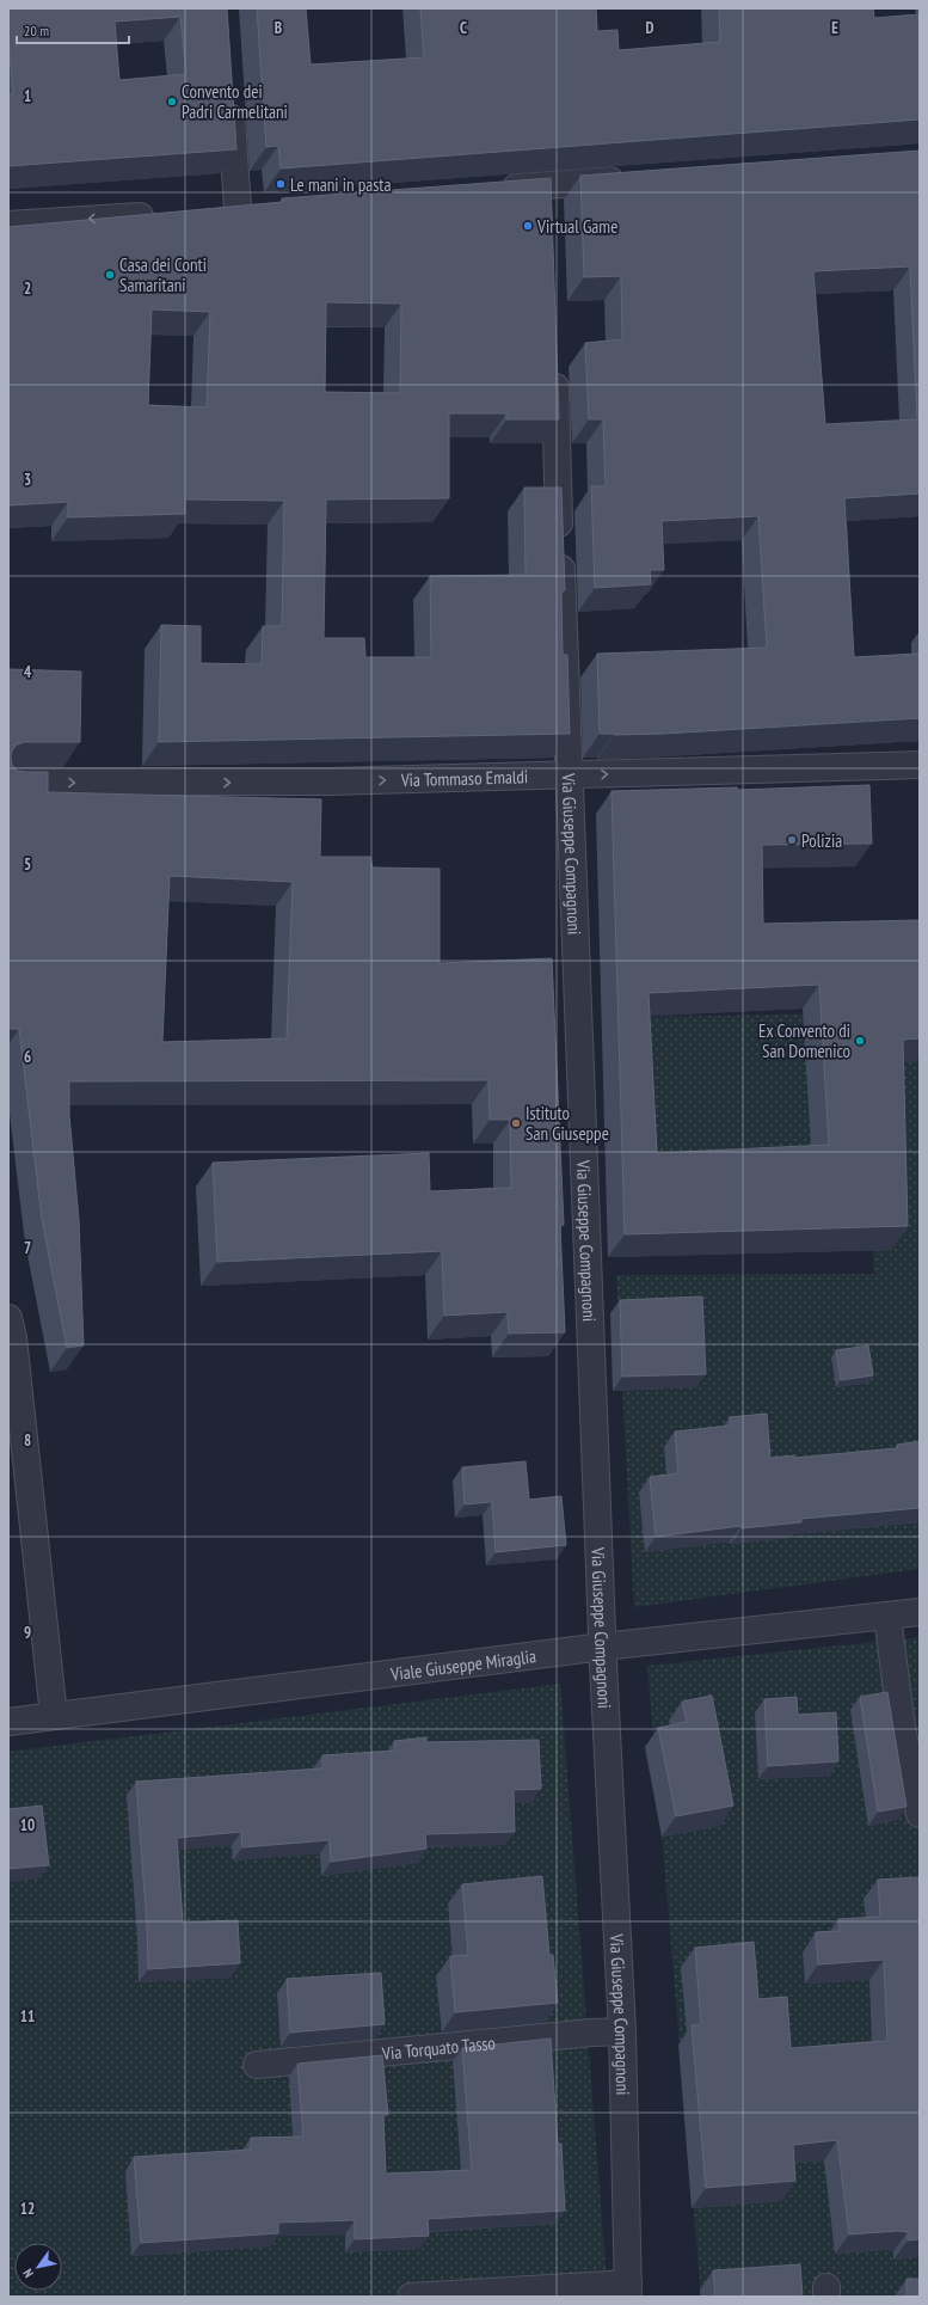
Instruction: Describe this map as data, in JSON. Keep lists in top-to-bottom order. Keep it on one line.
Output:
{"streets":{"street":["Via Tommaso Emaldi","Via Giuseppe Compagnoni","Viale Giuseppe Miraglia","Via Torquato Tasso"]},"crossings":[["Via Tommaso Emaldi","Via Giuseppe Compagnoni"],["Via Giuseppe Compagnoni","Viale Giuseppe Miraglia"],["Via Giuseppe Compagnoni","Via Torquato Tasso"]],"one_way":["Via Tommaso Emaldi"],"places":["Convento dei Padri Carmelitani","Le mani in pasta","Virtual Game","Casa dei Conti Samaritani","Polizia","Ex Convento di San Domenico","Istituto San Giuseppe"],"scale_bar":"20 m","north":"bottom left","grid":{"columns":["B","C","D","E"],"rows":["1","2","3","4","5","6","7","8","9","10","11","12"]}}
